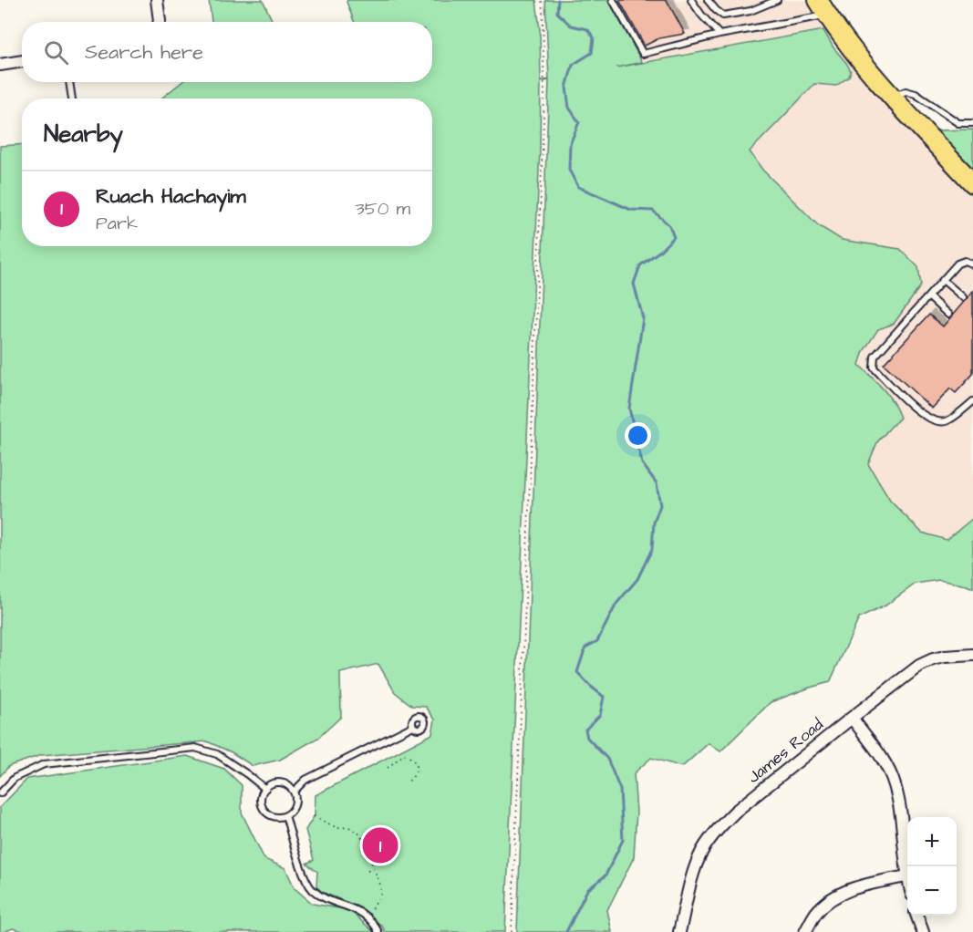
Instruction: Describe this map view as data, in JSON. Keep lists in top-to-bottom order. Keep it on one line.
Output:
{"streets":{"street":["James Road"]},"page":{"search":"Search here","heading":"Nearby","list":[{"mark":"1","name":"Ruach Hachayim","note":"Park","value":"350 m"}],"map_buttons":["+","−"],"pins":"1"}}
